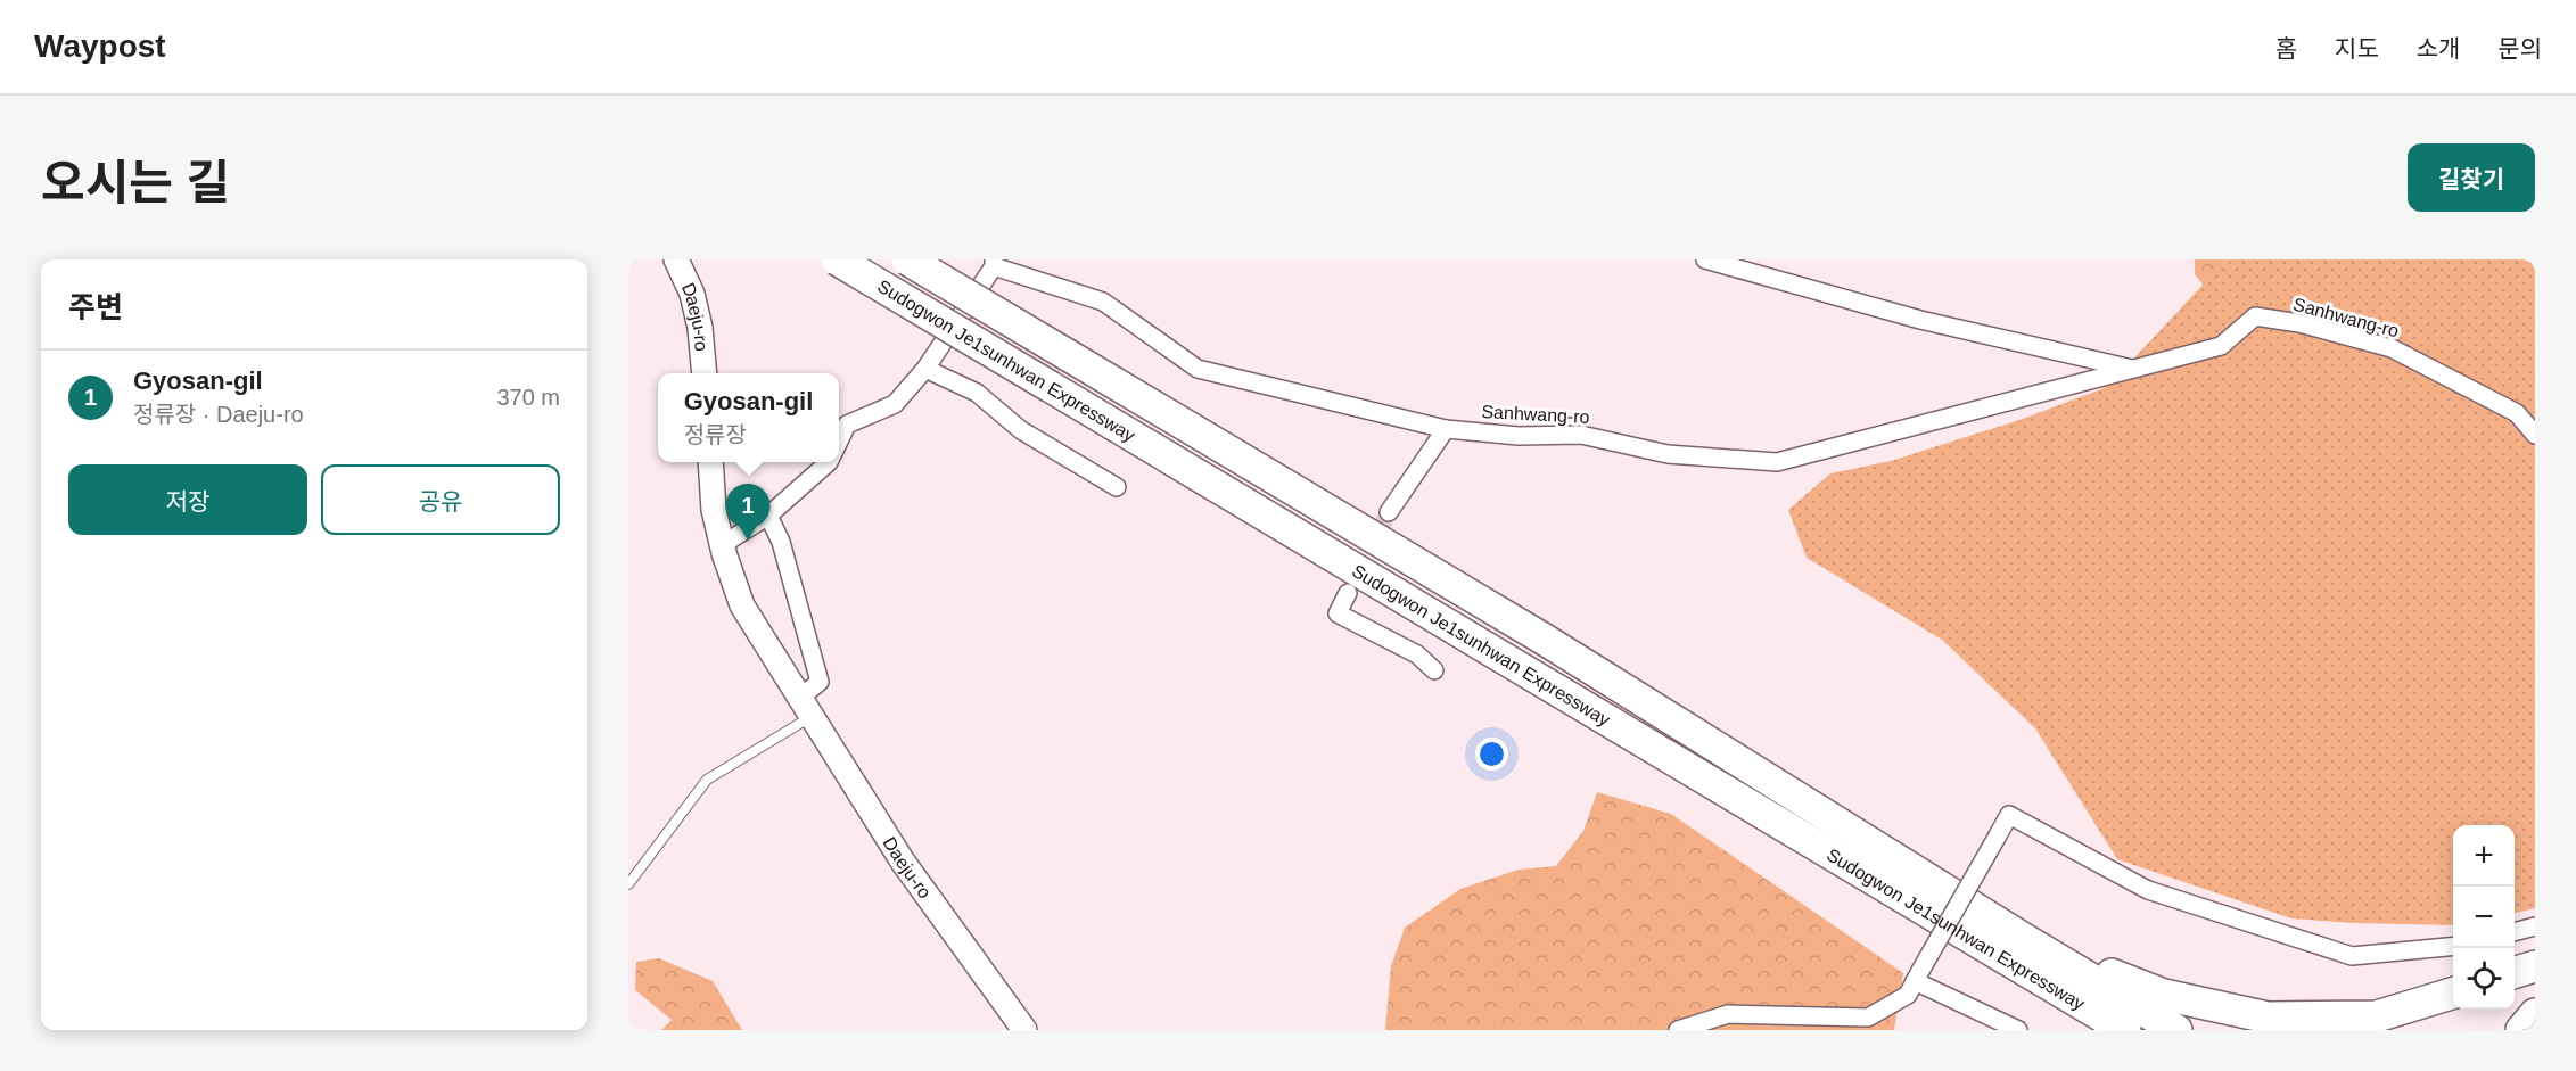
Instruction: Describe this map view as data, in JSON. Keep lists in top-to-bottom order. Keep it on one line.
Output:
{"streets":{"highway":["Sudogwon Je1sunhwan Expressway"],"street":["Daeju-ro","Sanhwang-ro"]},"page":{"header":"Waypost","nav":["홈","지도","소개","문의"],"title":"오시는 길","buttons":["길찾기",["저장","공유"]],"heading":"주변","list":[{"mark":"1","name":"Gyosan-gil","note":"정류장 · Daeju-ro","value":"370 m"}],"popup":["Gyosan-gil","정류장"],"pins":"1","map_buttons":["+","−"]}}
